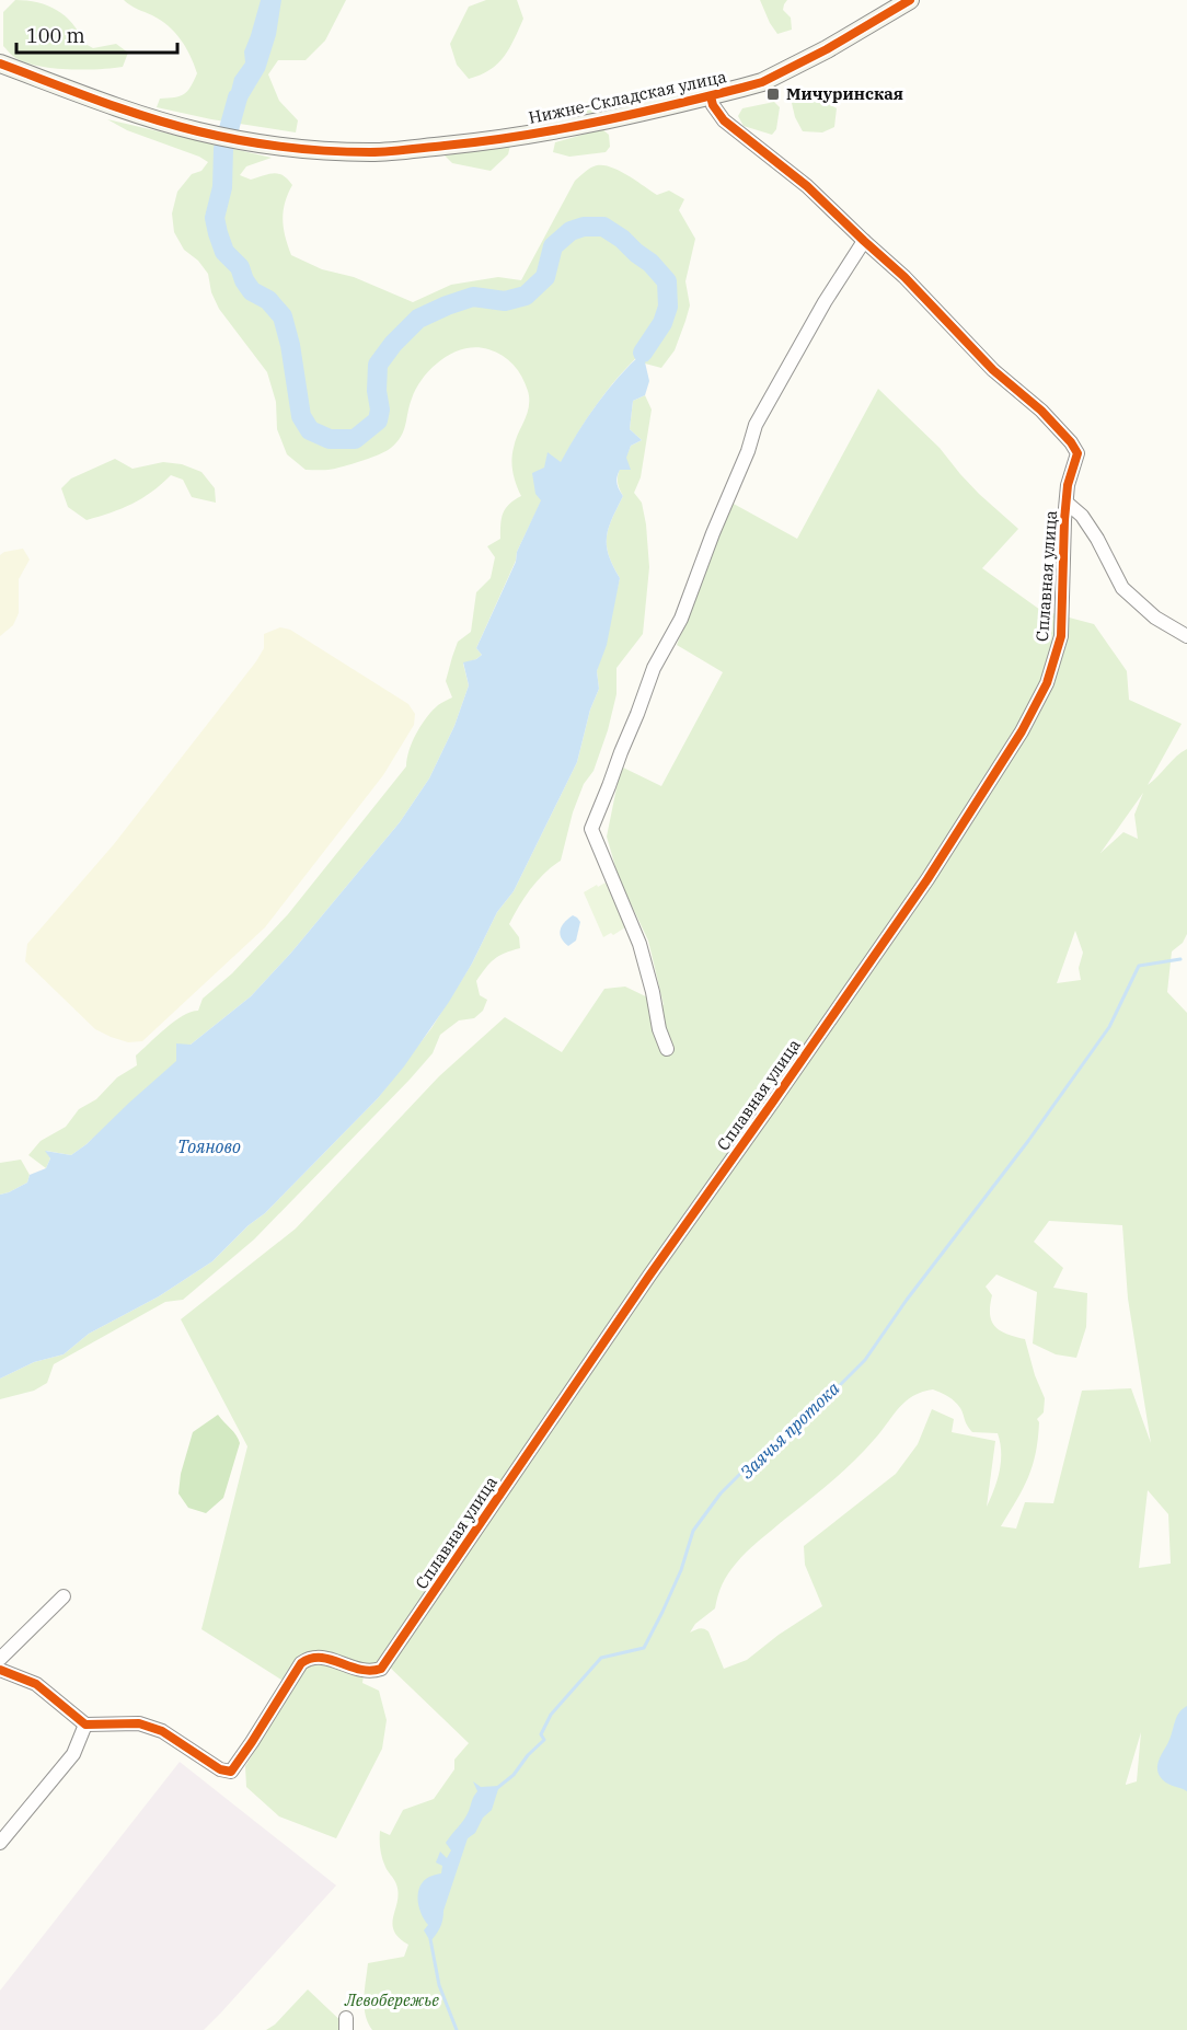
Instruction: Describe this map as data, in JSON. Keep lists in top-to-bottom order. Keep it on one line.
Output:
{"streets":{"street":["Нижне-Складская улица","Сплавная улица"]},"crossings":[["Нижне-Складская улица","Сплавная улица"]],"water":["Тояново","Заячья протока"],"parks":["Левобережье"],"places":{"transit":["Мичуринская"]},"scale_bar":"100 m"}
